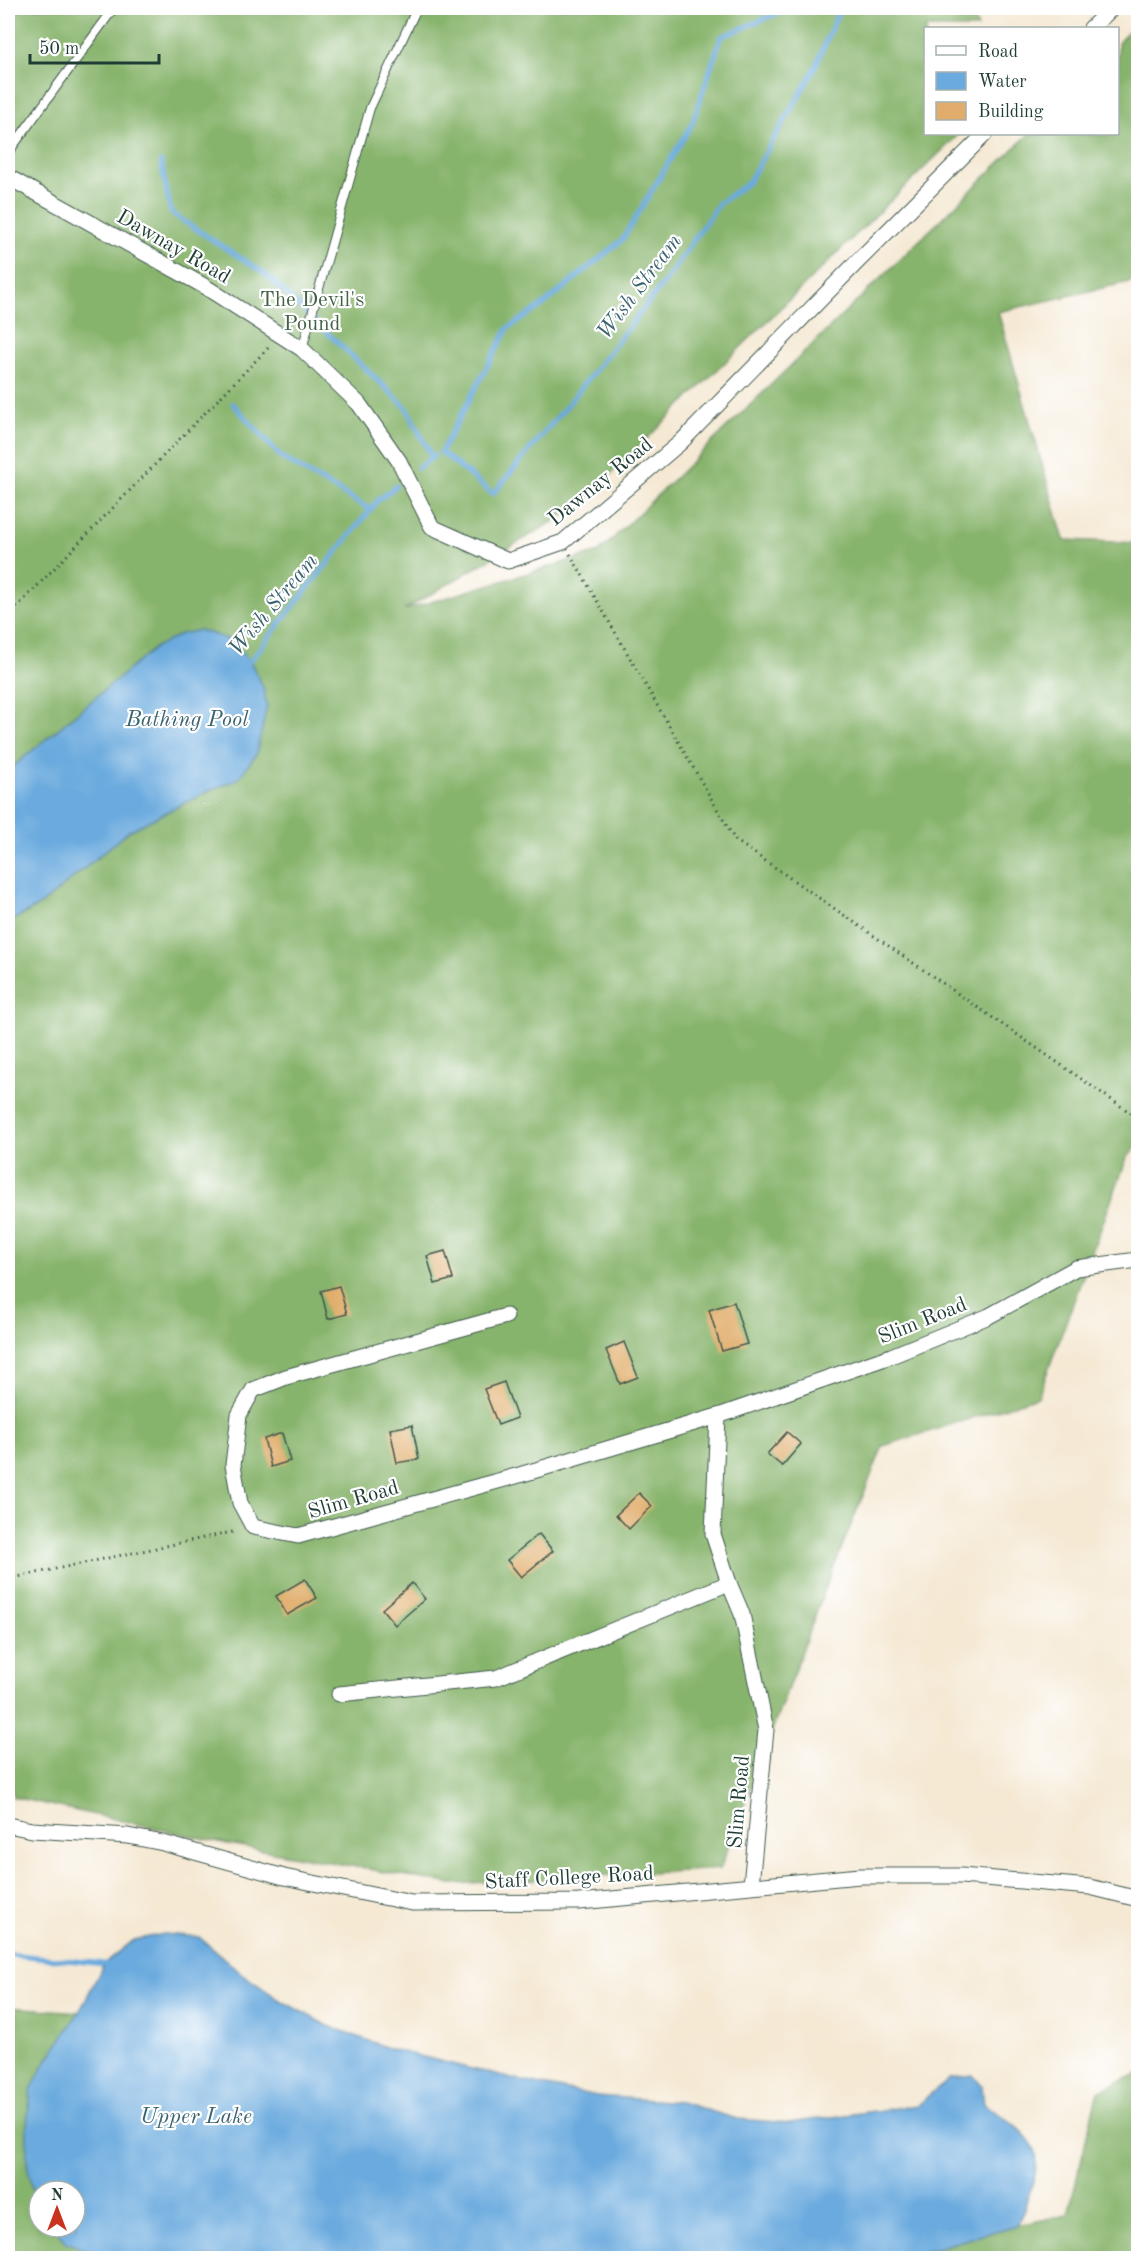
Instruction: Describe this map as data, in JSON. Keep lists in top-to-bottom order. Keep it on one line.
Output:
{"streets":{"street":["Dawnay Road","Slim Road","Staff College Road"]},"crossings":[["Slim Road","Staff College Road"]],"water":["Wish Stream","Bathing Pool","Upper Lake"],"parks":["The Devil's Pound"],"legend":["Road","Water","Building"],"scale_bar":"50 m","north":"top"}
